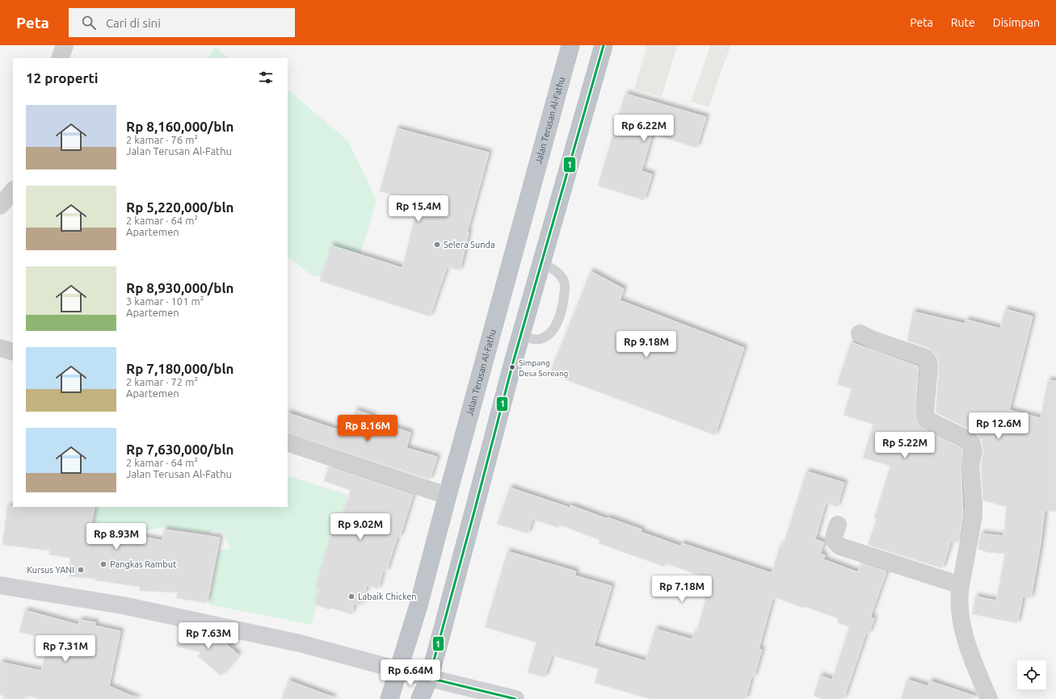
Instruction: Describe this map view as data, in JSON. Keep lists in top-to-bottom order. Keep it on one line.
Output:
{"streets":{"highway":["Jalan Terusan Al-Fathu"]},"places":["Selera Sunda","Simpang Desa Soreang","Pangkas Rambut","Kursus YANI","Labaik Chicken"],"lines":["transit line 1"],"page":{"header":"Peta","search":"Cari di sini","nav":["Peta","Rute","Disimpan"],"heading":"12 properti","list":[{"name":"Rp 8,160,000/bln","note":"2 kamar · 76 m² · Jalan Terusan Al-Fathu"},{"name":"Rp 5,220,000/bln","note":"2 kamar · 64 m² · Apartemen"},{"name":"Rp 8,930,000/bln","note":"3 kamar · 101 m² · Apartemen"},{"name":"Rp 7,180,000/bln","note":"2 kamar · 72 m² · Apartemen"},{"name":"Rp 7,630,000/bln","note":"2 kamar · 64 m² · Jalan Terusan Al-Fathu"}],"price":["Rp 6.22M","Rp 15.4M","Rp 9.18M","Rp 12.6M","Rp 8.16M","Rp 5.22M","Rp 9.02M","Rp 8.93M","Rp 7.18M","Rp 7.63M","Rp 7.31M","Rp 6.64M"]}}
